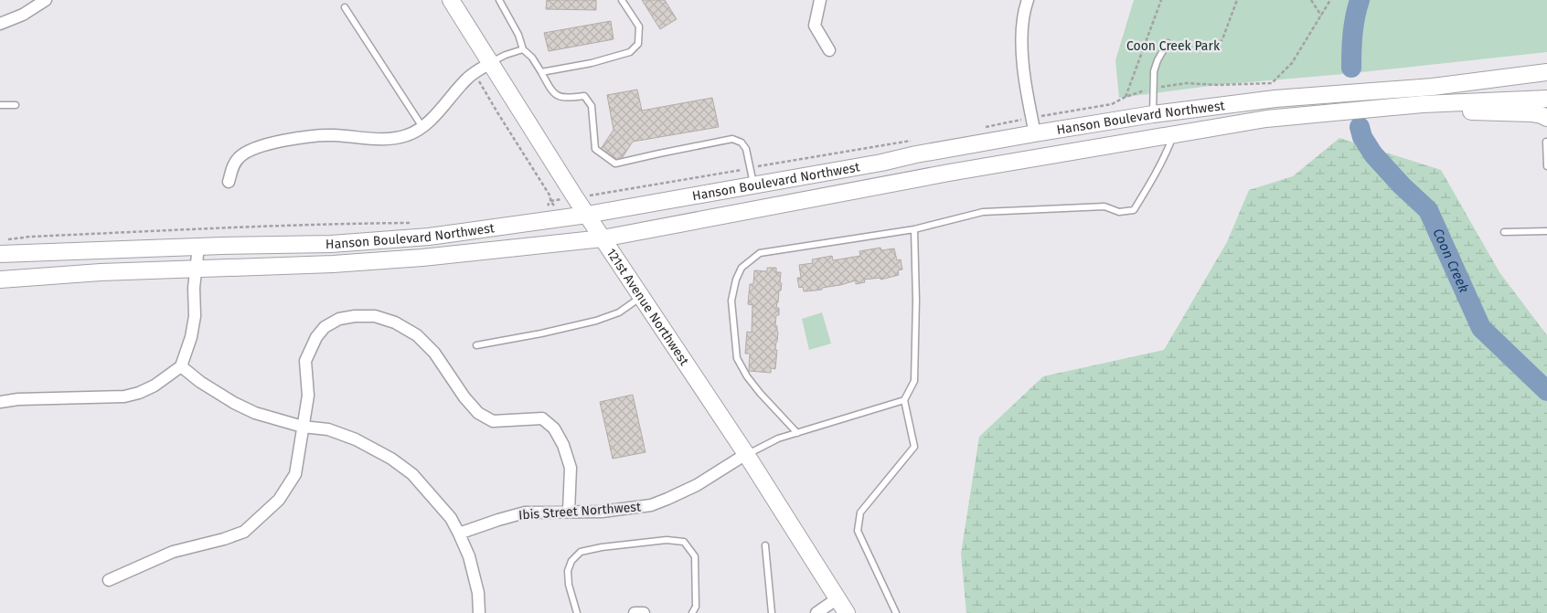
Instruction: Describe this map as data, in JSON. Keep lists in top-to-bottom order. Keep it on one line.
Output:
{"streets":{"main road":["Hanson Boulevard Northwest","121st Avenue Northwest"],"street":["Ibis Street Northwest"]},"crossings":[["Hanson Boulevard Northwest","121st Avenue Northwest"],["121st Avenue Northwest","Ibis Street Northwest"]],"water":["Coon Creek"],"parks":["Coon Creek Park"]}
